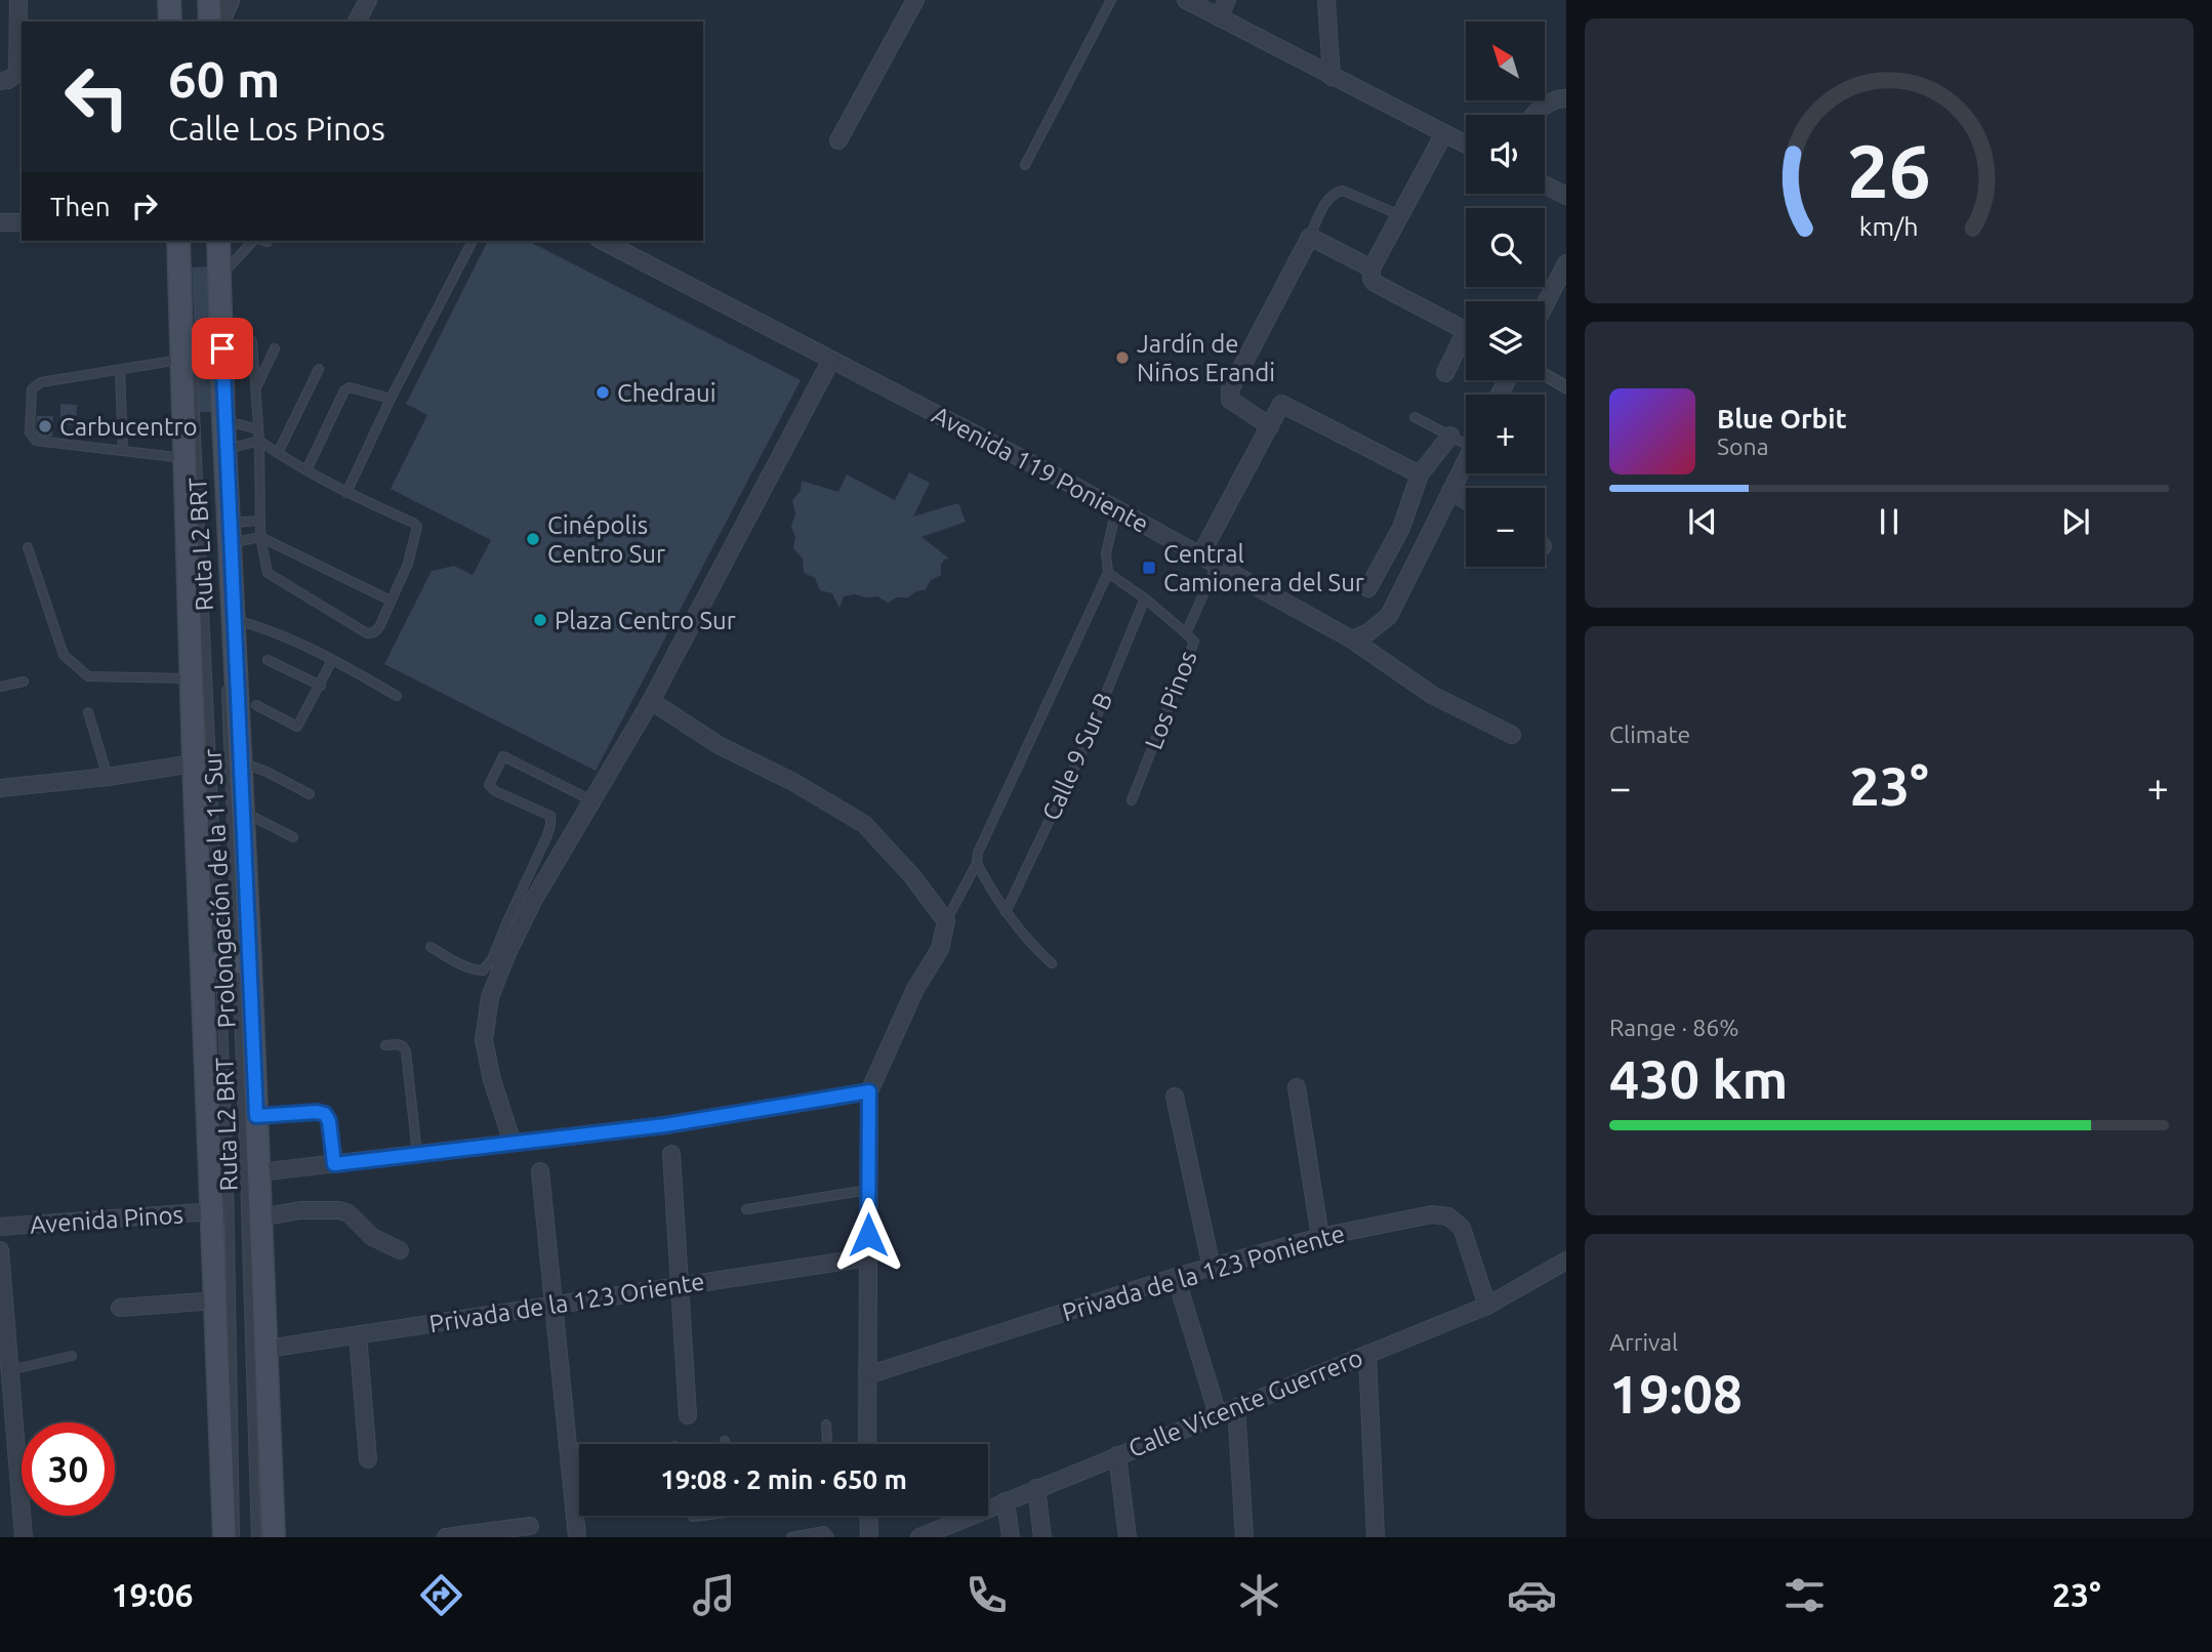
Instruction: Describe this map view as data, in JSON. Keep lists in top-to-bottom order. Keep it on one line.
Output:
{"streets":{"main road":["Prolongación de la 11 Sur"],"street":["Avenida 119 Poniente","Avenida Pinos","Privada de la 123 Poniente","Privada de la 123 Oriente","Calle Vicente Guerrero"],"lane":["Ruta L2 BRT","Los Pinos","Calle 9 Sur B"]},"crossings":[["Avenida 119 Poniente","Los Pinos"],["Ruta L2 BRT","Prolongación de la 11 Sur"],["Prolongación de la 11 Sur","Avenida Pinos"],["Prolongación de la 11 Sur","Privada de la 123 Oriente"],["Privada de la 123 Poniente","Calle Vicente Guerrero"]],"places":{"other":["Jardín de Niños Erandi","Chedraui","Carbucentro","Cinépolis Centro Sur","Plaza Centro Sur"],"transit":["Central Camionera del Sur"]},"north":"top left","page":{"map_buttons":["+","−"],"turn":["60 m","Calle Los Pinos"],"then":"Then","song":["Blue Orbit","Sona"],"tile":["Climate",["Range · 86%","430 km"],["Arrival","19:08"]],"heat":["−","23°","+"],"limit":"30","trip":"19:08 · 2 min · 650 m","tabs":["19:06","23°"],"gauge":["26","km/h"]}}
